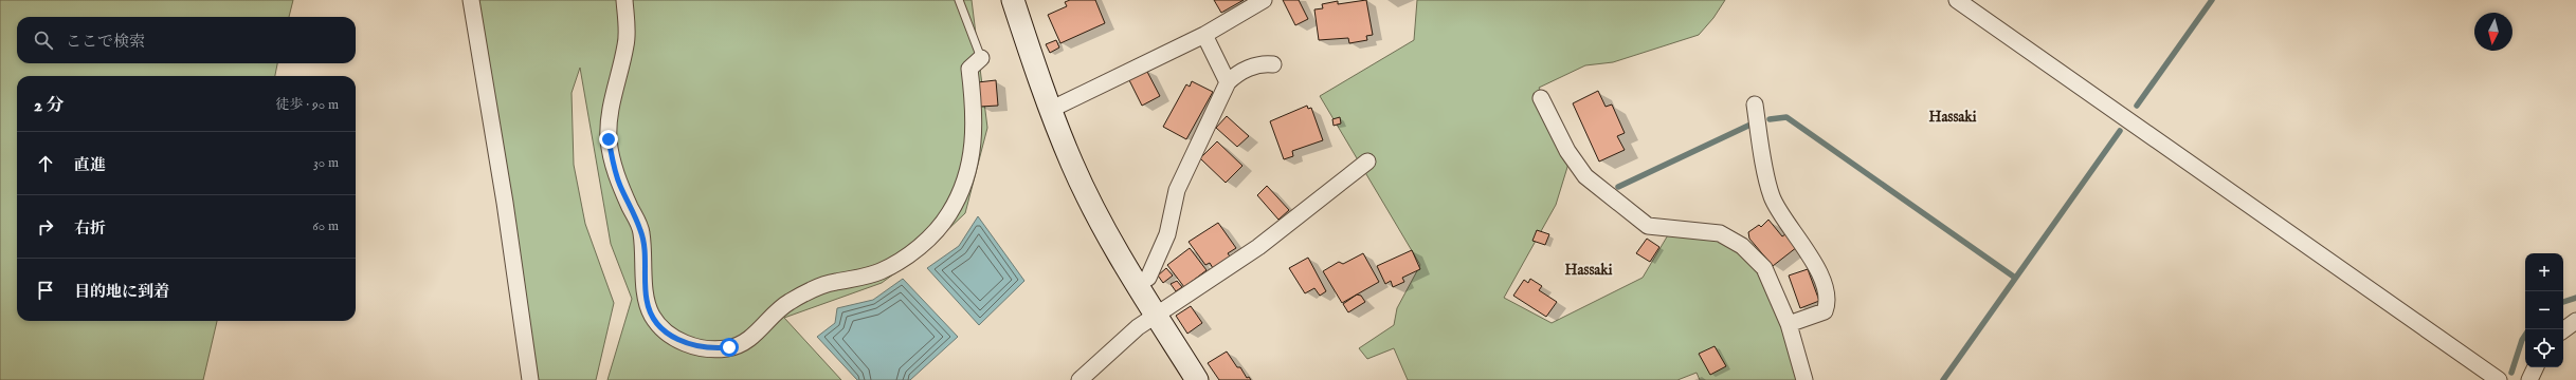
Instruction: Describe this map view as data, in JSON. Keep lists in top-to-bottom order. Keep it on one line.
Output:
{"districts":["Hassaki","Hassaki"],"north":"bottom","page":{"search":"ここで検索","heading":["2 分","徒歩 · 90 m"],"list":[["直進","30 m"],["右折","60 m"],"目的地に到着"],"map_buttons":["+","−"]}}
